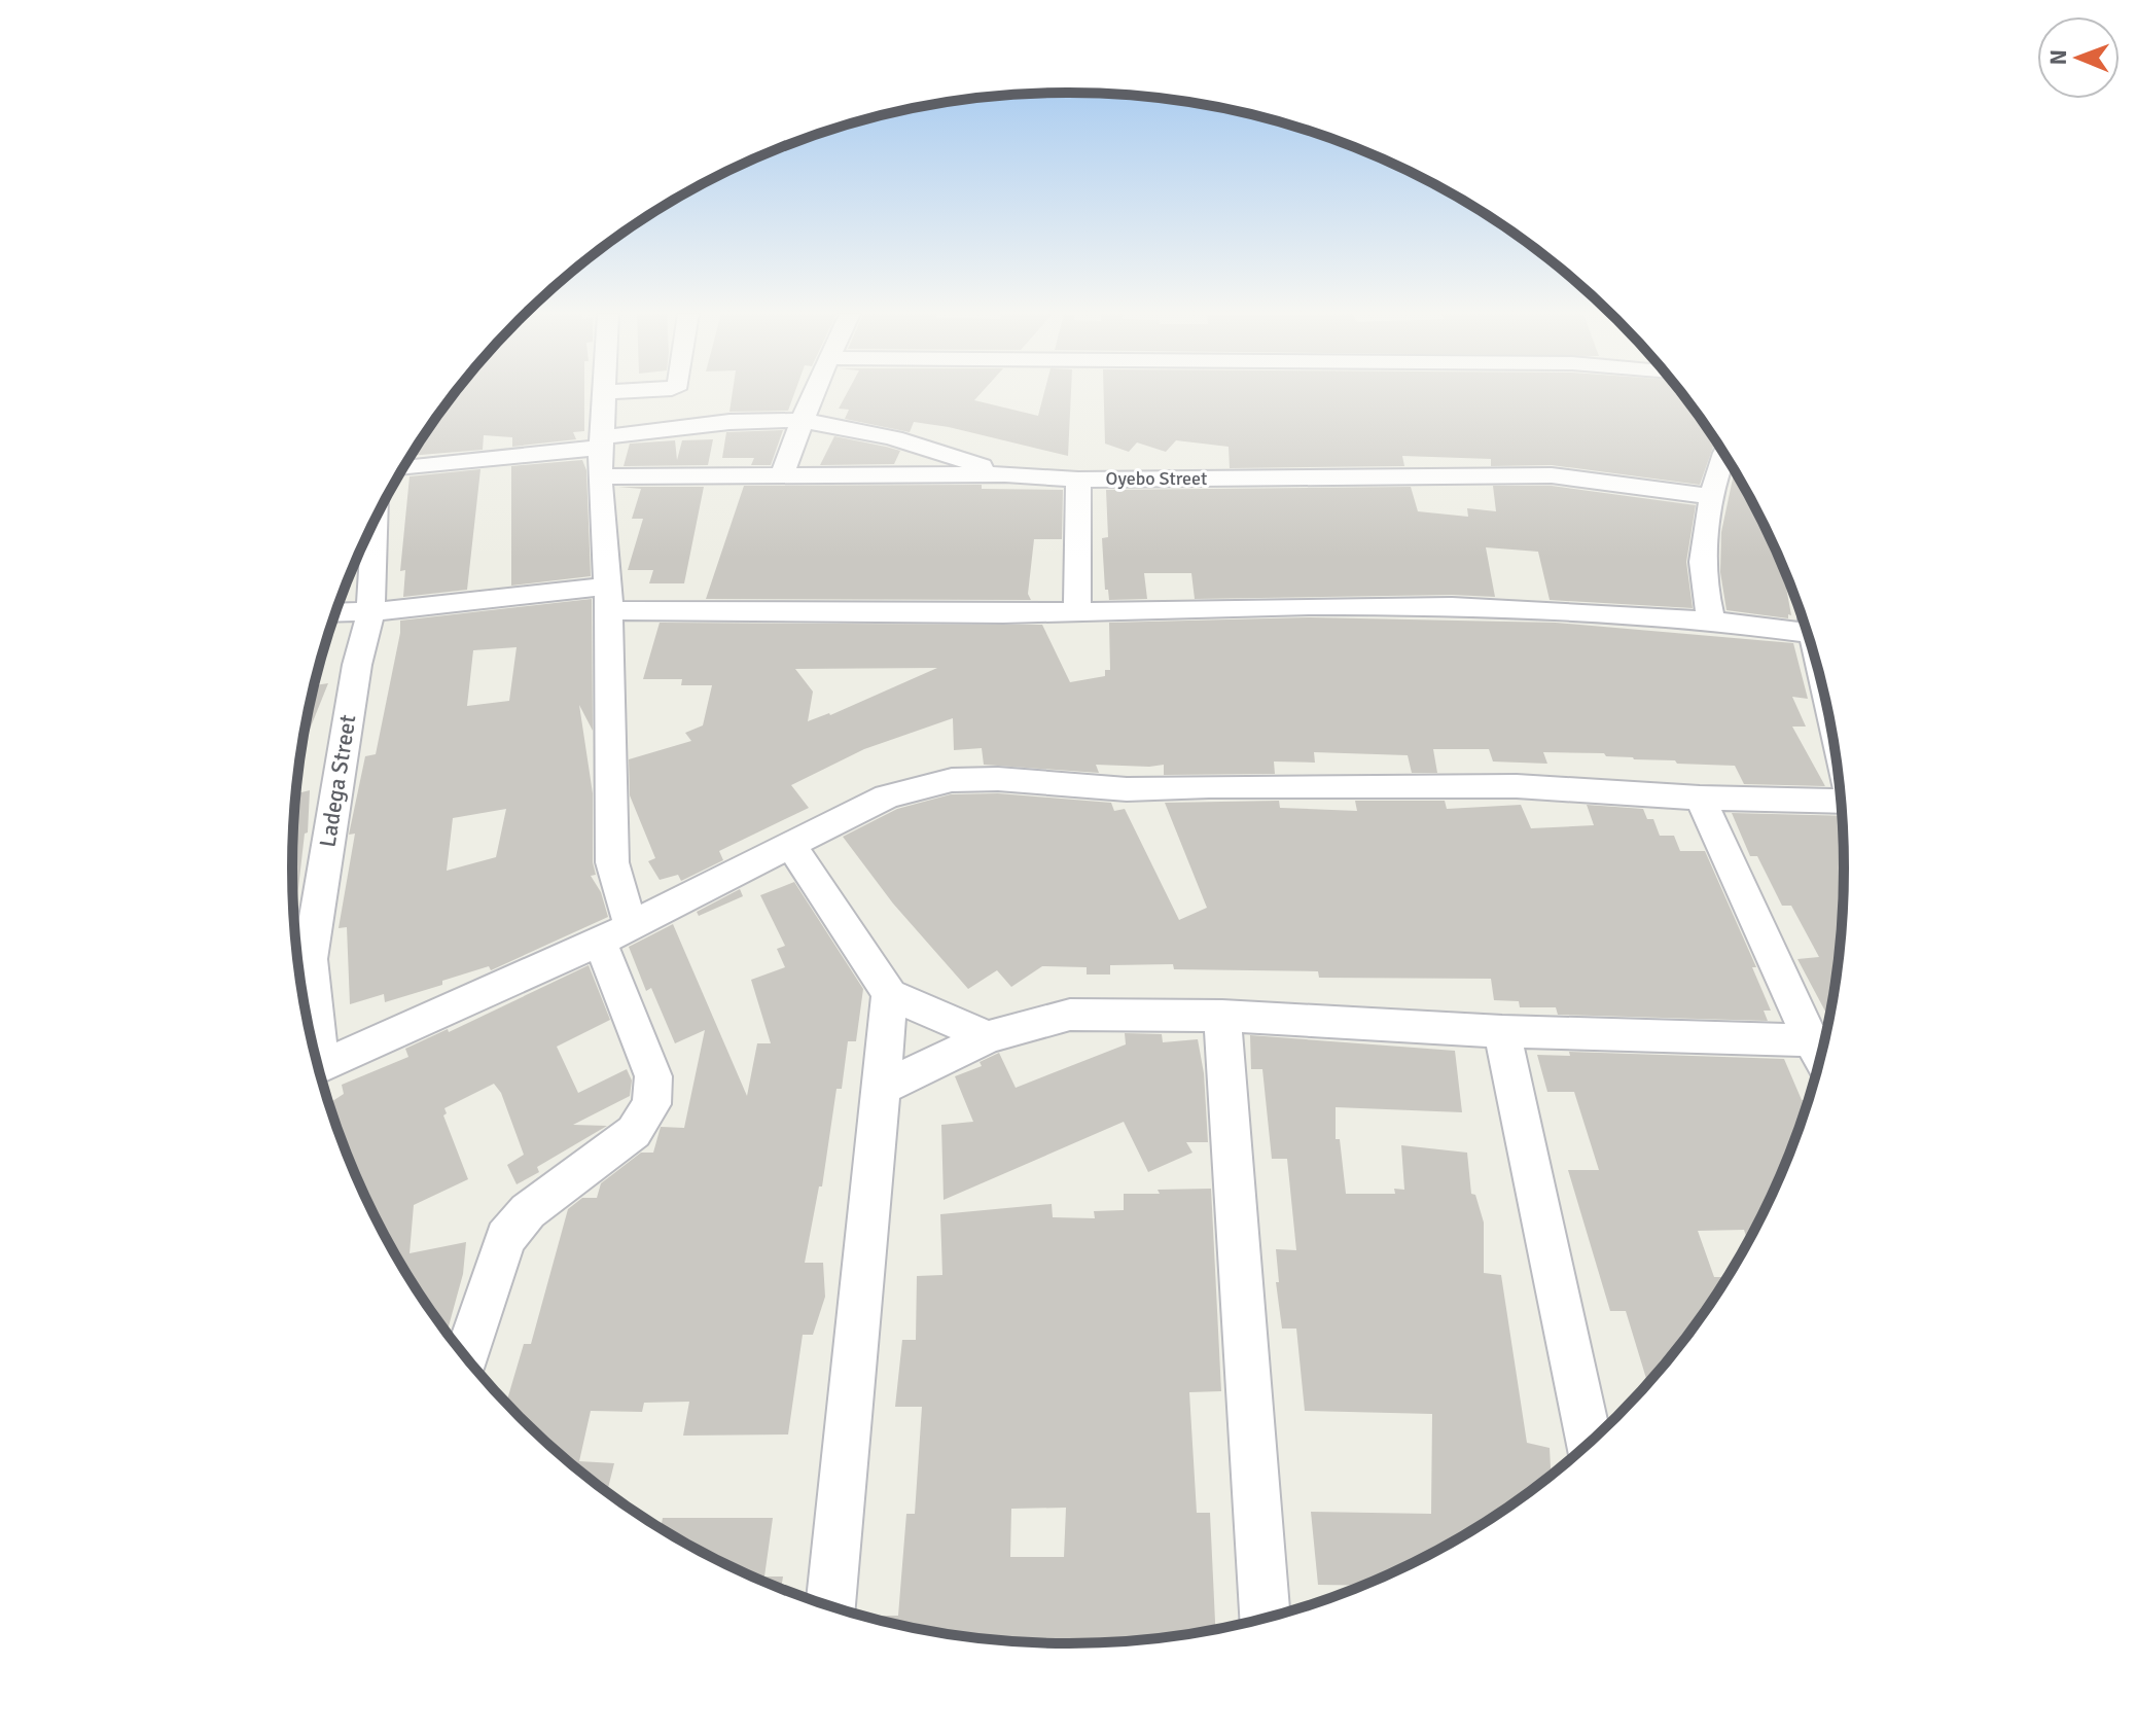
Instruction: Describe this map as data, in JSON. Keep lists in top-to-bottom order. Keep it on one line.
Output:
{"streets":{"street":["Oyebo Street","Ladega Street"]},"north":"left"}
